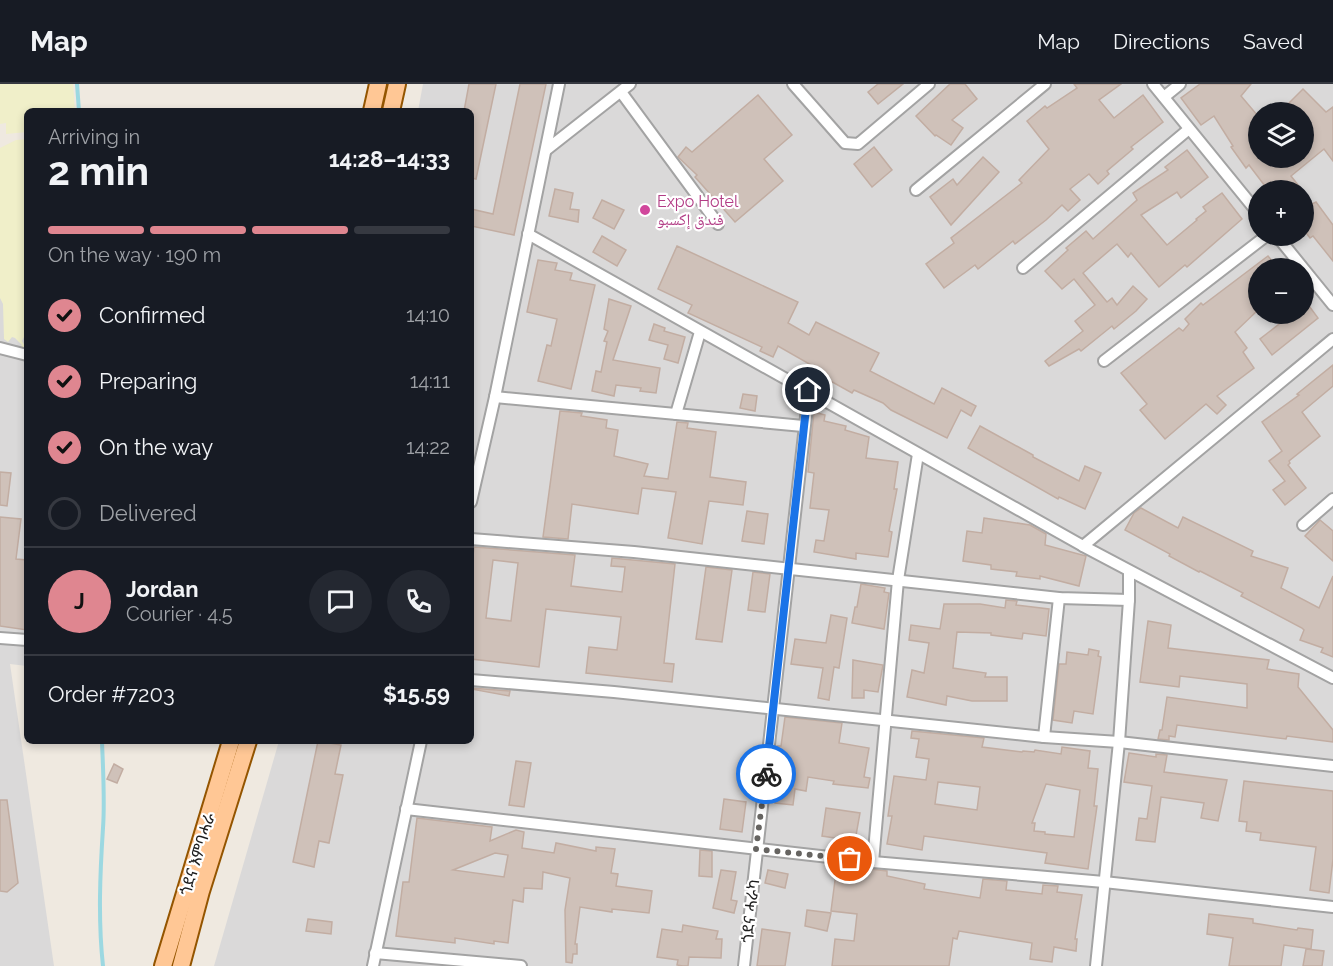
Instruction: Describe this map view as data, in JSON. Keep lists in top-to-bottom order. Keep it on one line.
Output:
{"streets":{"main road":["ጎደና እምባሓራ"],"street":["ጎደና ሓራካ"]},"places":["Expo Hotel فندق إكسبو"],"page":{"header":"Map","nav":["Map","Directions","Saved"],"map_buttons":["+","−"],"heading":["2 min","Arriving in","14:28–14:33"],"panel":["Jordan","Courier · 4.5","Order #7203","$15.59"],"bar":"On the way · 190 m","list":[["Confirmed","14:10"],["Preparing","14:11"],["On the way","14:22"],"Delivered"],"round":"J"}}
